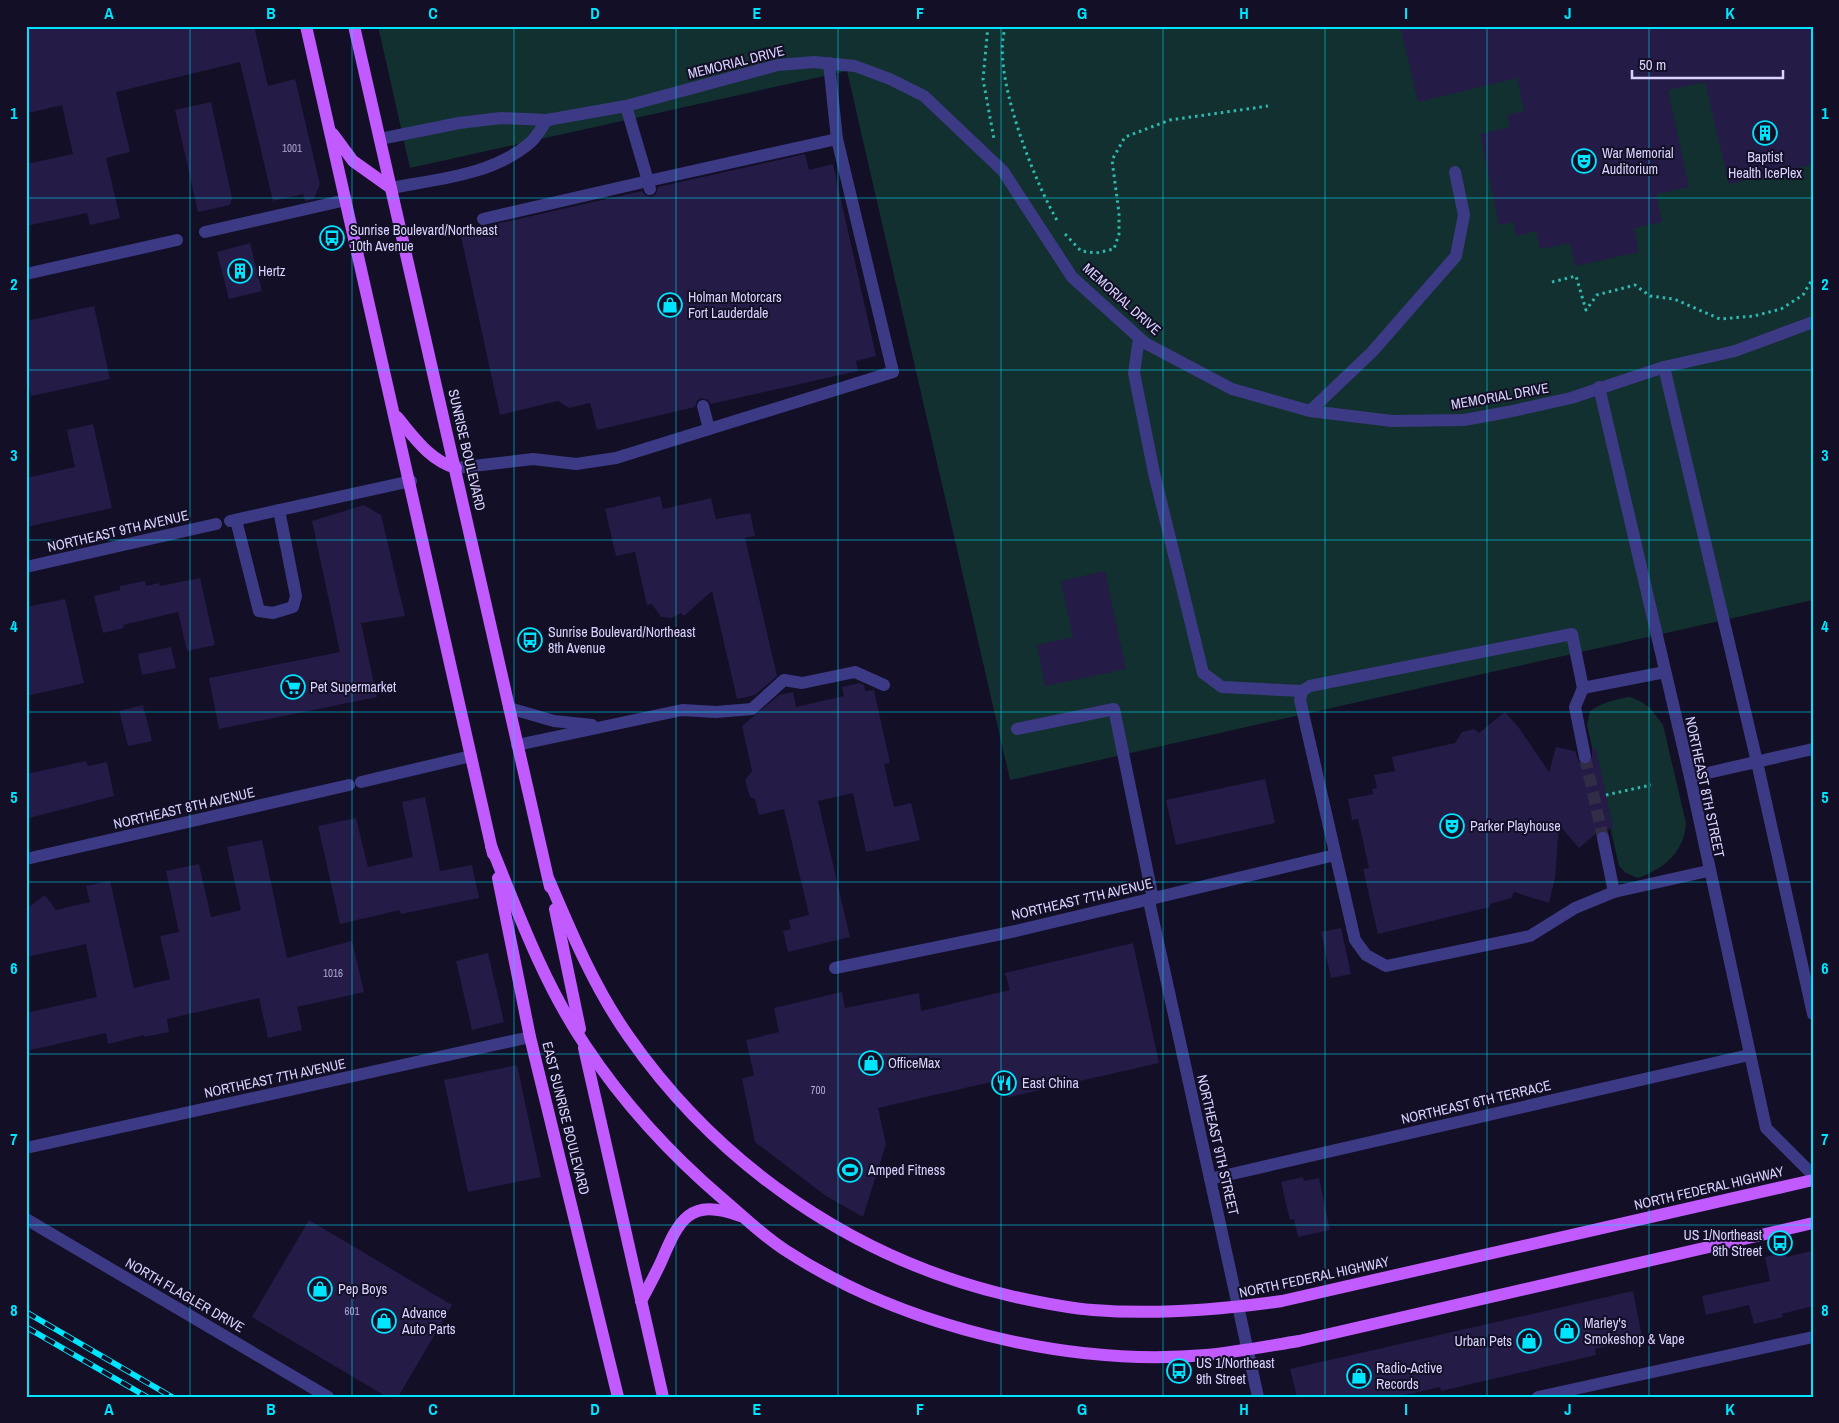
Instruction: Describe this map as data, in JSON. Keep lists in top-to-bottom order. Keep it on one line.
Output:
{"streets":{"main road":["SUNRISE BOULEVARD","EAST SUNRISE BOULEVARD","NORTH FEDERAL HIGHWAY"],"street":["MEMORIAL DRIVE","NORTHEAST 9TH AVENUE","NORTHEAST 8TH STREET","NORTHEAST 8TH AVENUE","NORTHEAST 7TH AVENUE","NORTHEAST 6TH TERRACE","NORTHEAST 9TH STREET","NORTH FLAGLER DRIVE"]},"crossings":[["MEMORIAL DRIVE","SUNRISE BOULEVARD"],["MEMORIAL DRIVE","NORTHEAST 8TH STREET"],["SUNRISE BOULEVARD","NORTH FEDERAL HIGHWAY"],["NORTHEAST 8TH STREET","NORTHEAST 6TH TERRACE"],["NORTHEAST 7TH AVENUE","EAST SUNRISE BOULEVARD"],["NORTHEAST 7TH AVENUE","NORTHEAST 9TH STREET"],["NORTHEAST 6TH TERRACE","NORTHEAST 9TH STREET"],["NORTHEAST 9TH STREET","NORTH FEDERAL HIGHWAY"]],"places":{"building":["Baptist Health IcePlex","Hertz"],"theatre":["War Memorial Auditorium","Parker Playhouse"],"bus stop":["Sunrise Boulevard/Northeast 10th Avenue","Sunrise Boulevard/Northeast 8th Avenue","US 1/Northeast 8th Street","US 1/Northeast 9th Street"],"shop":["Holman Motorcars Fort Lauderdale","OfficeMax","Pep Boys","Advance Auto Parts","Marley's Smokeshop & Vape","Urban Pets","Radio-Active Records"],"supermarket":["Pet Supermarket"],"restaurant":["East China"],"sports":["Amped Fitness"]},"house_numbers":["1001","1016","700","601"],"scale_bar":"50 m","grid":{"columns":["A","B","C","D","E","F","G","H","I","J","K"],"rows":["1","2","3","4","5","6","7","8"]}}
